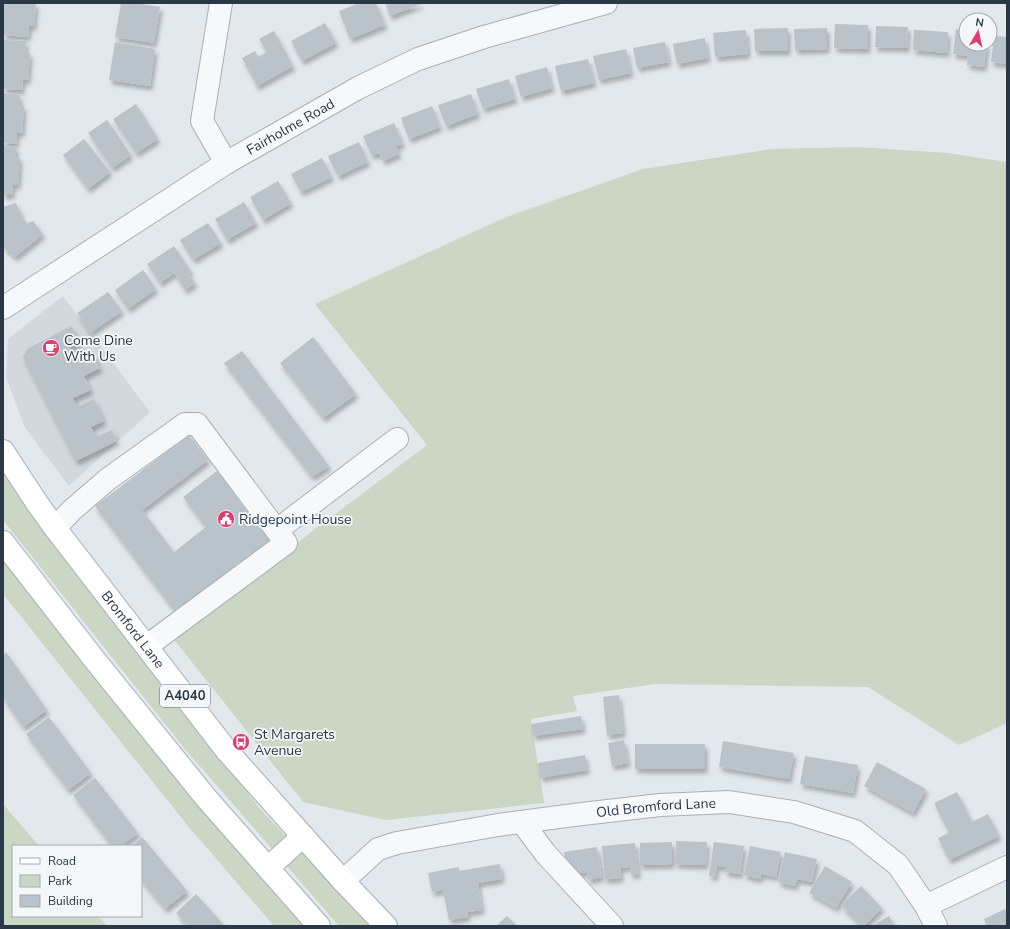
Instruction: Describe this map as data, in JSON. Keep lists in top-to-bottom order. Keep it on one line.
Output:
{"streets":{"main road":["Bromford Lane","A4040"],"street":["Fairholme Road","Old Bromford Lane"]},"crossings":[["Bromford Lane","Old Bromford Lane"]],"places":{"cafe":["Come Dine With Us"],"public building":["Ridgepoint House"],"bus stop":["St Margarets Avenue"]},"legend":["Road","Park","Building"],"north":"top"}
